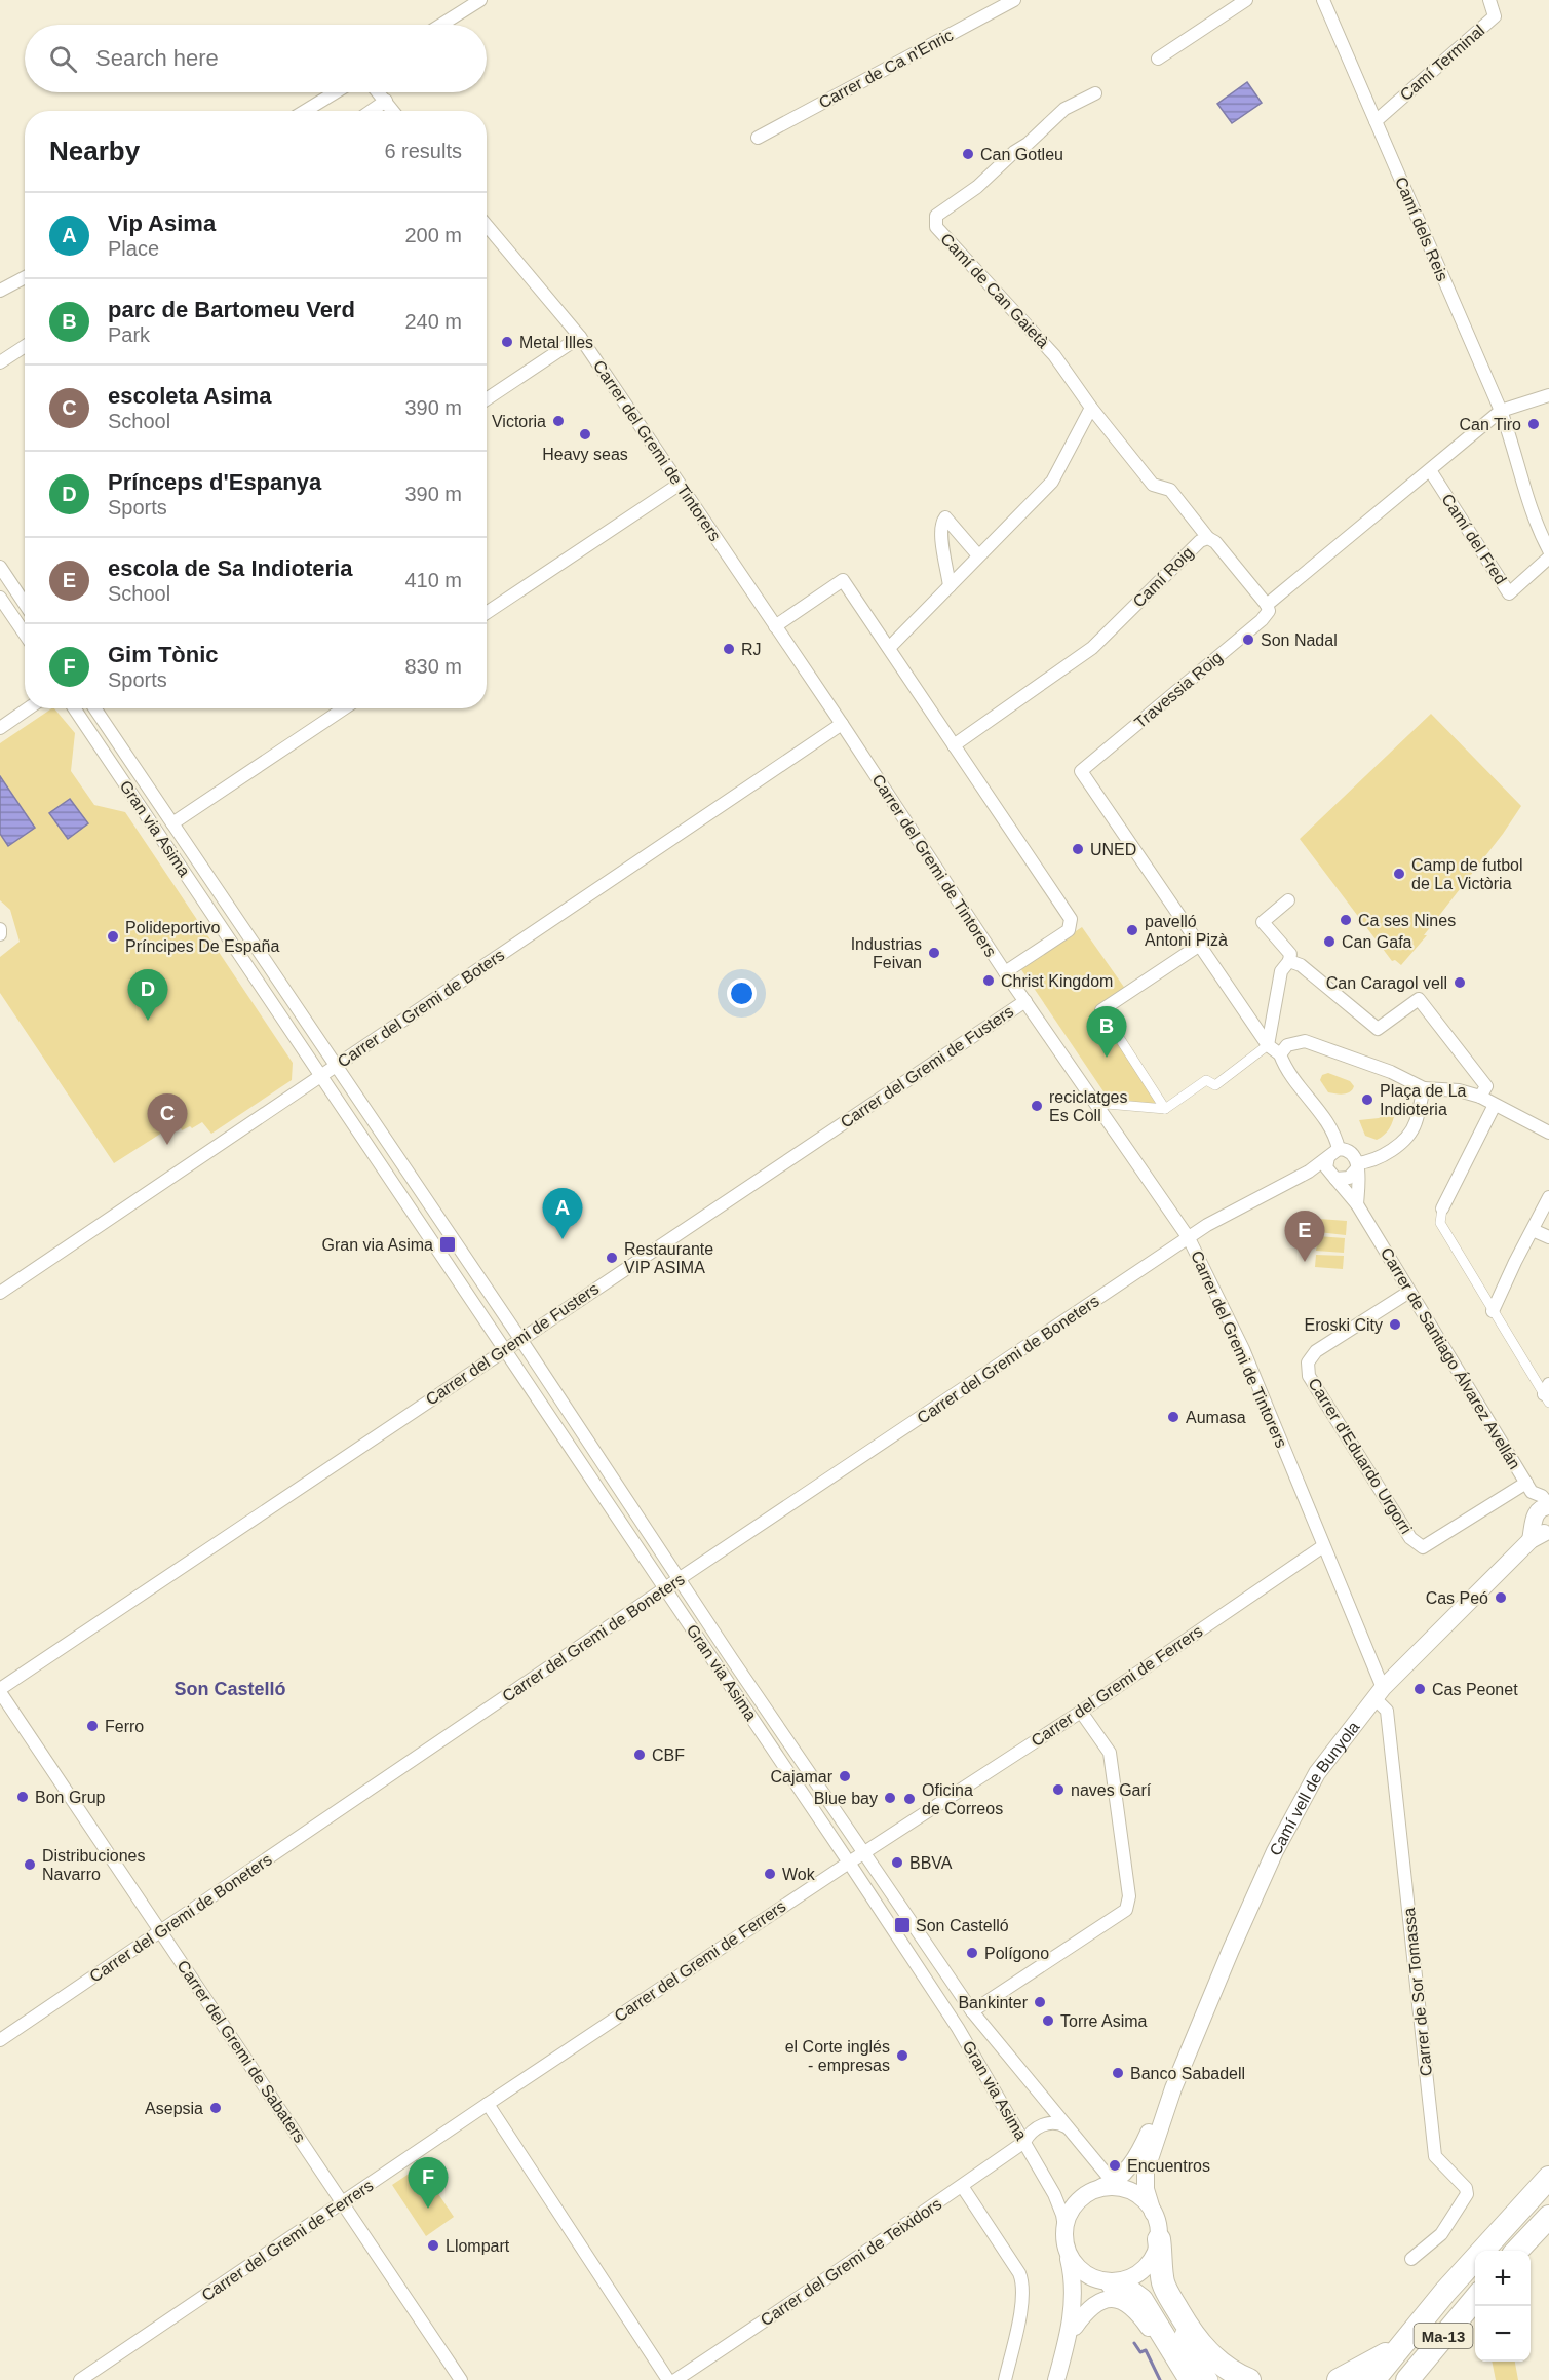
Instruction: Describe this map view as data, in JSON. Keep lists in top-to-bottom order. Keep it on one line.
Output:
{"streets":{"highway":["Ma-13"],"main road":["Camí vell de Bunyola"],"street":["Camí Terminal","Carrer de Ca n'Enric","Camí dels Reis","Camí de Can Gaietà","Carrer del Gremi de Tintorers","Camí del Fred","Camí Roig","Travessia Roig","Gran via Asima","Carrer del Gremi de Boters","Carrer del Gremi de Fusters","Carrer de Santiago Álvarez Avellán","Carrer del Gremi de Boneters","Carrer d'Eduardo Urgorri","Carrer del Gremi de Ferrers","Carrer de Sor Tomassa","Carrer del Gremi de Sabaters","Carrer del Gremi de Teixidors"]},"crossings":[["Camí Terminal","Camí dels Reis"],["Carrer del Gremi de Tintorers","Carrer del Gremi de Boters"],["Carrer del Gremi de Tintorers","Carrer del Gremi de Fusters"],["Carrer del Gremi de Tintorers","Carrer del Gremi de Boneters"],["Carrer del Gremi de Tintorers","Carrer del Gremi de Ferrers"],["Carrer del Gremi de Tintorers","Camí vell de Bunyola"],["Carrer del Gremi de Tintorers","Carrer de Sor Tomassa"],["Camí Roig","Travessia Roig"],["Gran via Asima","Carrer del Gremi de Boters"],["Gran via Asima","Carrer del Gremi de Fusters"],["Gran via Asima","Carrer del Gremi de Boneters"],["Gran via Asima","Carrer del Gremi de Ferrers"],["Gran via Asima","Carrer del Gremi de Teixidors"],["Carrer del Gremi de Fusters","Carrer del Gremi de Sabaters"],["Carrer de Santiago Álvarez Avellán","Carrer d'Eduardo Urgorri"],["Carrer de Santiago Álvarez Avellán","Camí vell de Bunyola"],["Carrer del Gremi de Boneters","Carrer del Gremi de Sabaters"],["Carrer del Gremi de Ferrers","Carrer del Gremi de Sabaters"],["Camí vell de Bunyola","Carrer de Sor Tomassa"]],"districts":["Son Castelló"],"places":{"other":["Can Gotleu","Metal Illes","Victoria","Can Tiro","Heavy seas","Son Nadal","RJ","UNED","Camp de futbol de La Victòria","Ca ses Nines","pavelló Antoni Pizà","Polideportivo Príncipes De España","Can Gafa","Industrias Feivan","Christ Kingdom","Can Caragol vell","Plaça de La Indioteria","reciclatges Es Coll","Restaurante VIP ASIMA","Eroski City","Aumasa","Cas Peó","Cas Peonet","Ferro","CBF","Cajamar","naves Garí","Bon Grup","Blue bay","Oficina de Correos","BBVA","Distribuciones Navarro","Wok","Polígono","Bankinter","Torre Asima","el Corte inglés - empresas","Banco Sabadell","Asepsia","Encuentros","Llompart"],"transit":["Gran via Asima","Son Castelló"]},"page":{"search":"Search here","heading":["Nearby","6 results"],"list":[{"mark":"A","name":"Vip Asima","note":"Place","value":"200 m"},{"mark":"B","name":"parc de Bartomeu Verd","note":"Park","value":"240 m"},{"mark":"C","name":"escoleta Asima","note":"School","value":"390 m"},{"mark":"D","name":"Prínceps d'Espanya","note":"Sports","value":"390 m"},{"mark":"E","name":"escola de Sa Indioteria","note":"School","value":"410 m"},{"mark":"F","name":"Gim Tònic","note":"Sports","value":"830 m"}],"pins":["D","B","C","A","E","F"],"map_buttons":["+","−"]}}
